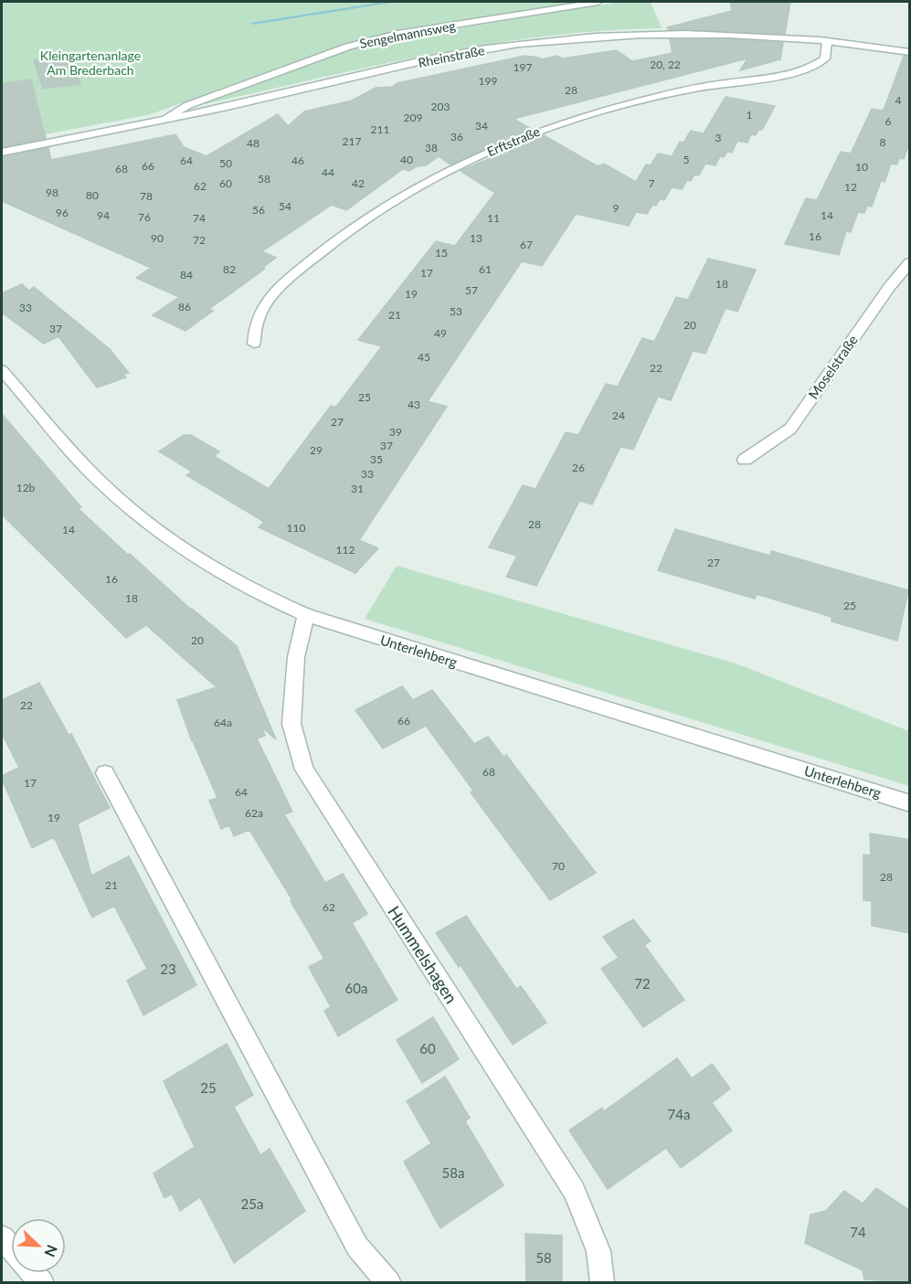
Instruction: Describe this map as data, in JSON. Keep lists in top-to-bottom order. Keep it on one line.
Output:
{"streets":{"street":["Sengelmannsweg","Rheinstraße","Erftstraße","Moselstraße","Unterlehberg","Hummelshagen"]},"crossings":[["Sengelmannsweg","Rheinstraße"],["Rheinstraße","Erftstraße"],["Unterlehberg","Hummelshagen"]],"parks":["Kleingartenanlage Am Brederbach"],"house_numbers":["20, 22","197","199","28","4","203","1","209","6","34","211","36","3","217","8","48","38","40","5","64","46","50","66","10","68","44","58","60","42","7","62","12","98","80","78","54","9","56","96","94","14","76","74","11","16","90","13","72","67","15","82","61","17","84","18","57","19","86","33","53","21","20","37","49","45","22","25","43","24","27","39","37","29","35","26","33","12b","31","28","110","14","112","27","16","18","25","20","22","66","64a","68","17","64","62a","19","70","28","21","62","23","72","60a","60","25","74a","58a","25a","74","58"],"north":"bottom right"}
